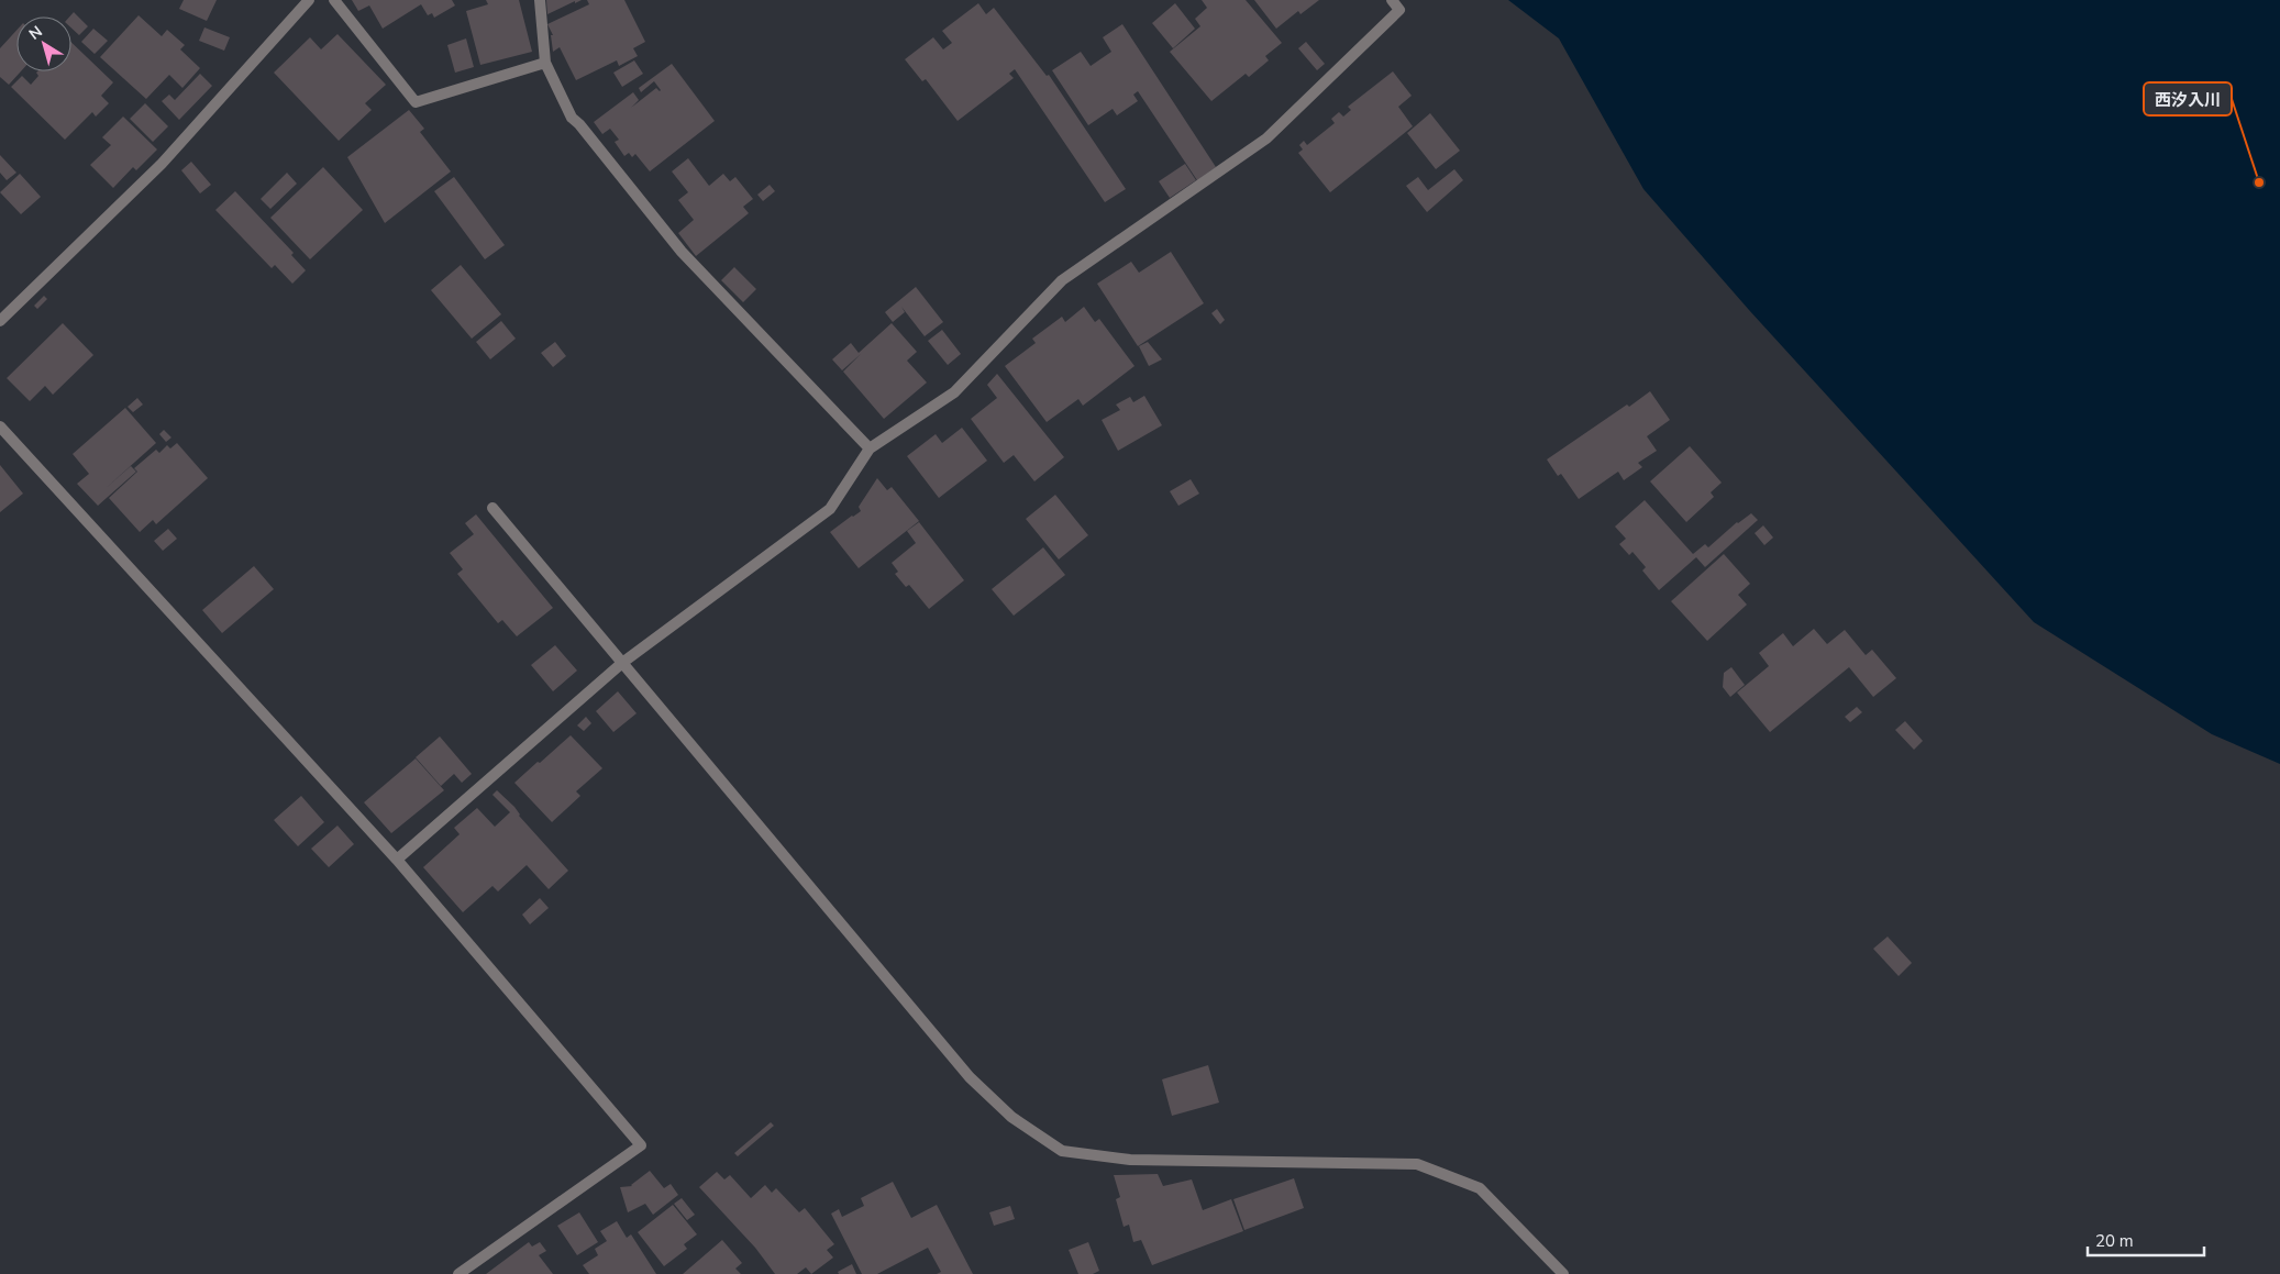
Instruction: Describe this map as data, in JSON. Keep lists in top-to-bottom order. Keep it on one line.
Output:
{"places":["西汐入川"],"scale_bar":"20 m","north":"top left"}
